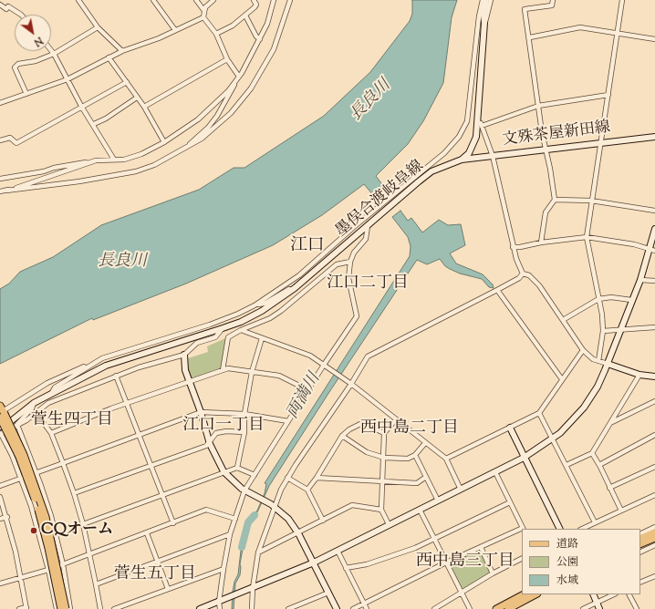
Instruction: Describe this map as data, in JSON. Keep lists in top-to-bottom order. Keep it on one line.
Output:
{"streets":{"street":["文殊茶屋新田線","墨俣合渡岐阜線"]},"crossings":[["文殊茶屋新田線","墨俣合渡岐阜線"]],"districts":["江口","江口二丁目","菅生四丁目","江口一丁目","西中島二丁目","西中島三丁目","菅生五丁目"],"water":["長良川","両満川"],"places":["CQオーム"],"legend":["道路","公園","水域"],"north":"bottom right"}
